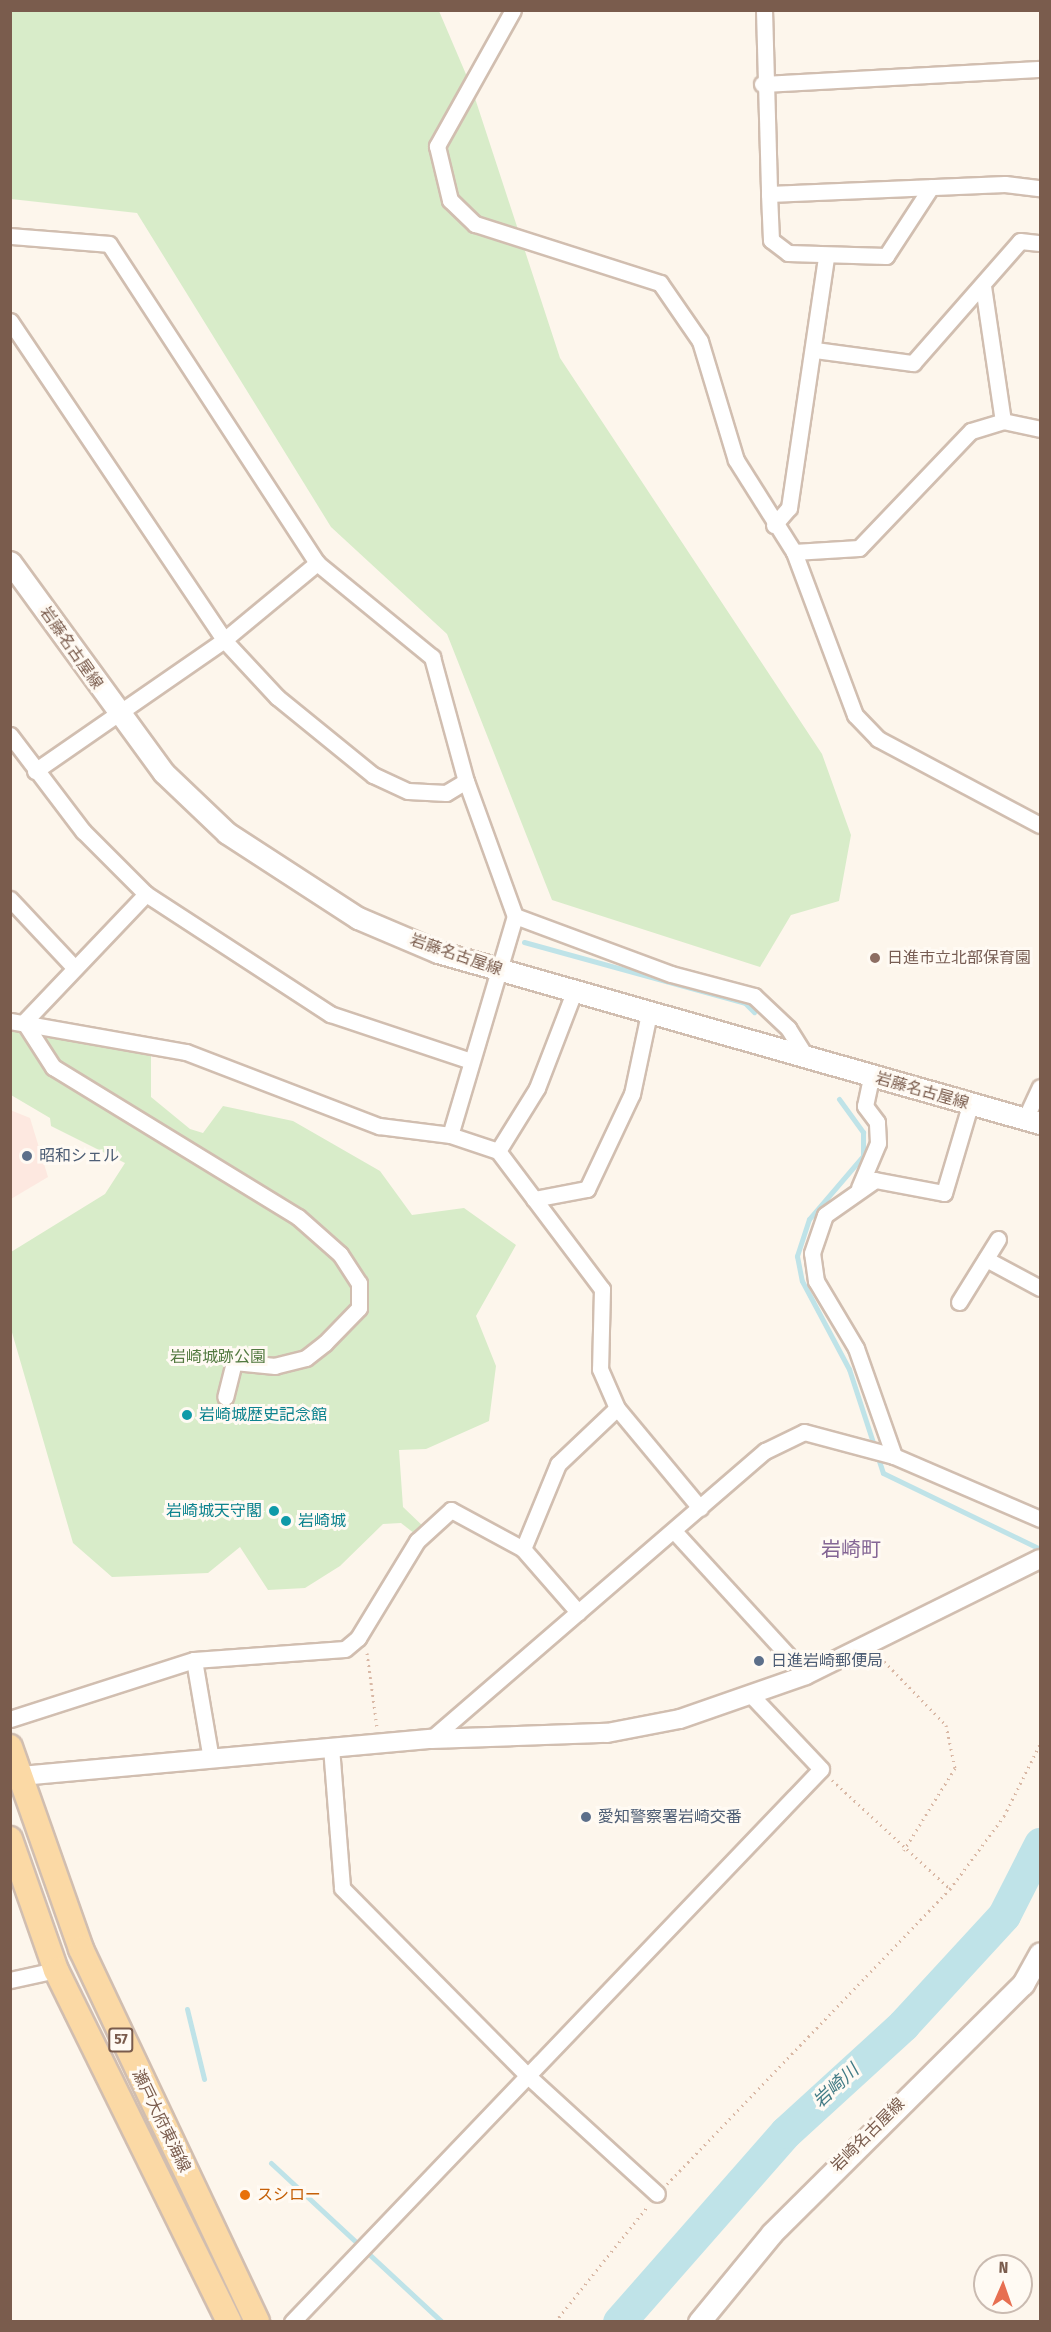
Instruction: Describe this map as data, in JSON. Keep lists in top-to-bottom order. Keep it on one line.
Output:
{"streets":{"main road":["岩藤名古屋線","57","瀬戸大府東海線","岩崎名古屋線"]},"districts":["岩崎町"],"water":["岩崎川"],"parks":["岩崎城跡公園"],"places":["日進市立北部保育園","昭和シェル","岩崎城歴史記念館","岩崎城天守閣","岩崎城","日進岩崎郵便局","愛知警察署岩崎交番","スシロー"],"north":"top"}
